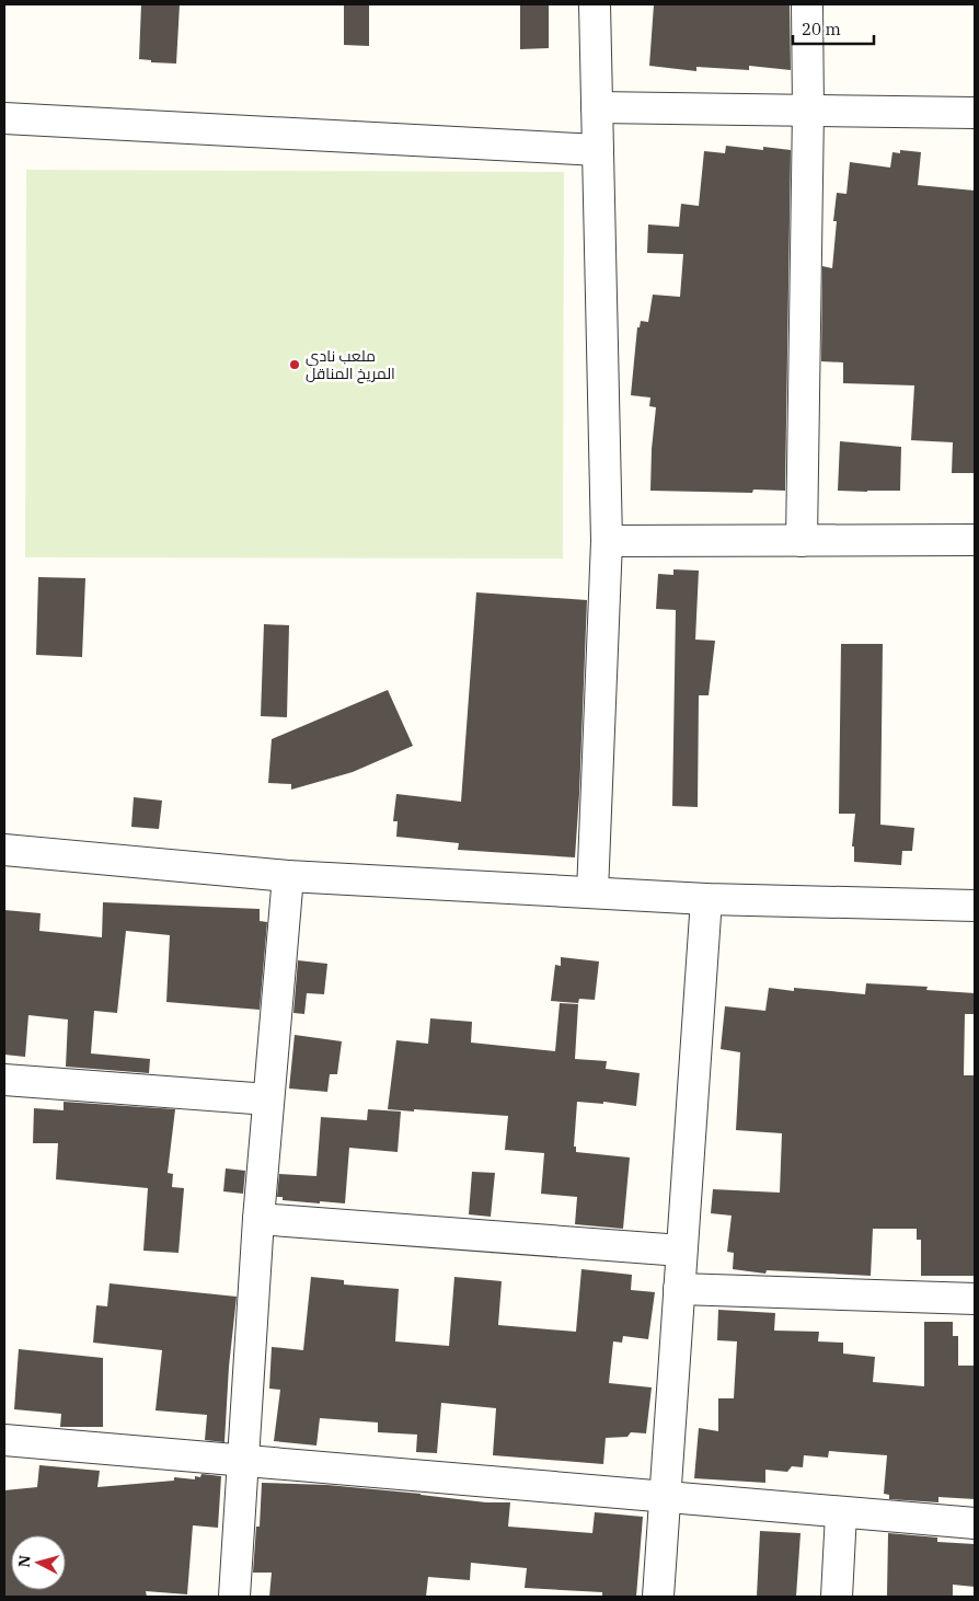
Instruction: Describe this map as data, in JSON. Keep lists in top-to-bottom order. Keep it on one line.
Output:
{"places":["ملعب نادي المريخ المناقل"],"scale_bar":"20 m","north":"left"}
